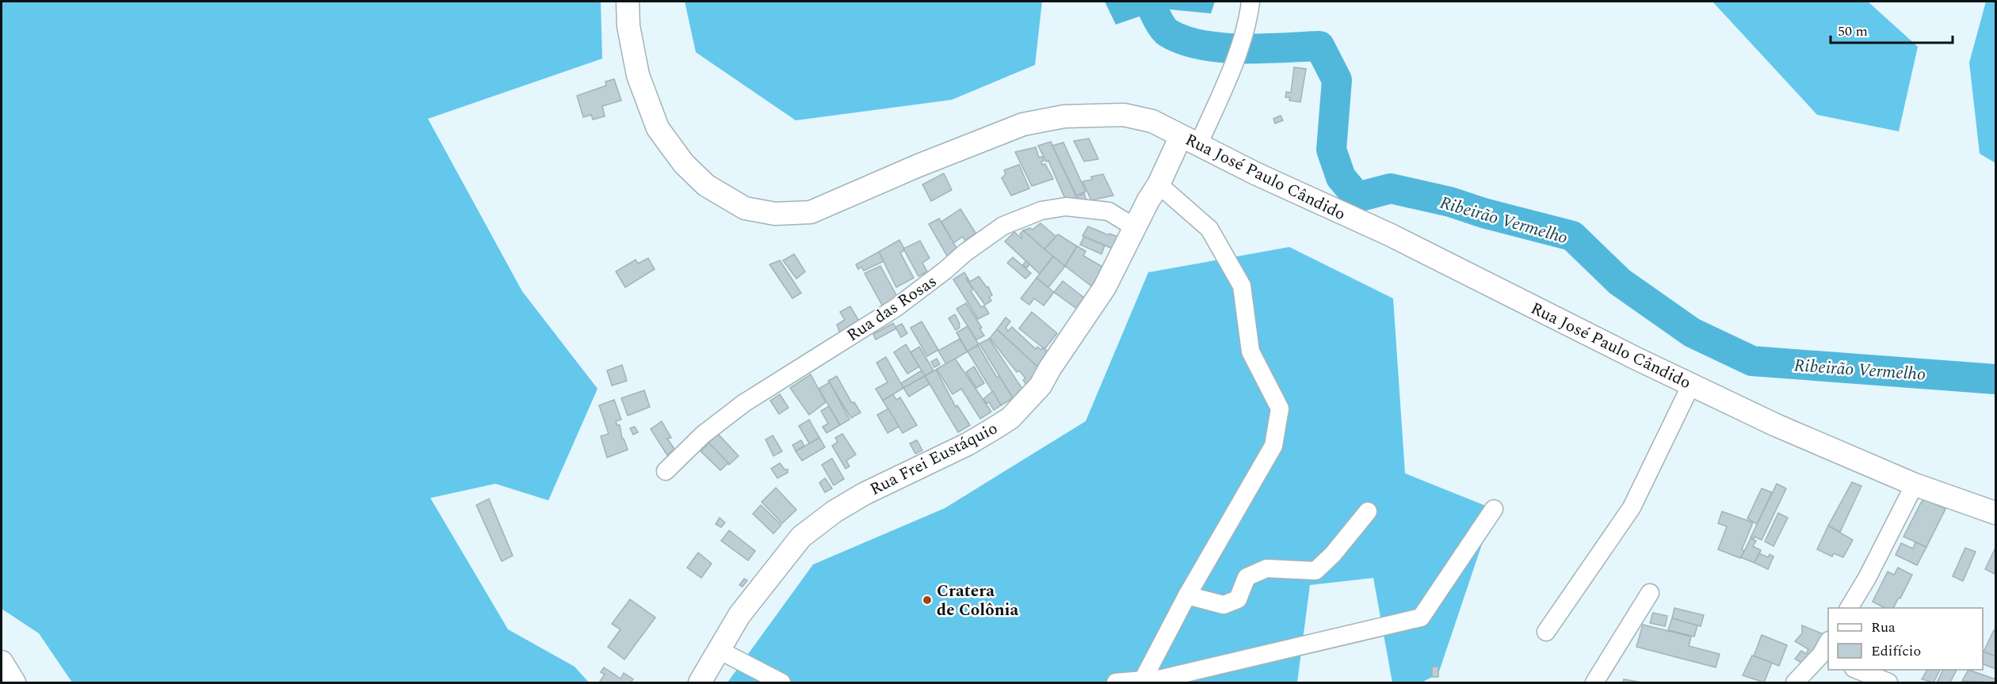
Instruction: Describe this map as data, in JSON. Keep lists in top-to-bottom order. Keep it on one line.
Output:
{"streets":{"street":["Rua José Paulo Cândido","Rua das Rosas","Rua Frei Eustáquio"]},"crossings":[["Rua José Paulo Cândido","Rua Frei Eustáquio"],["Rua das Rosas","Rua Frei Eustáquio"]],"water":["Ribeirão Vermelho"],"places":["Cratera de Colônia"],"legend":["Rua","Edifício"],"scale_bar":"50 m"}
